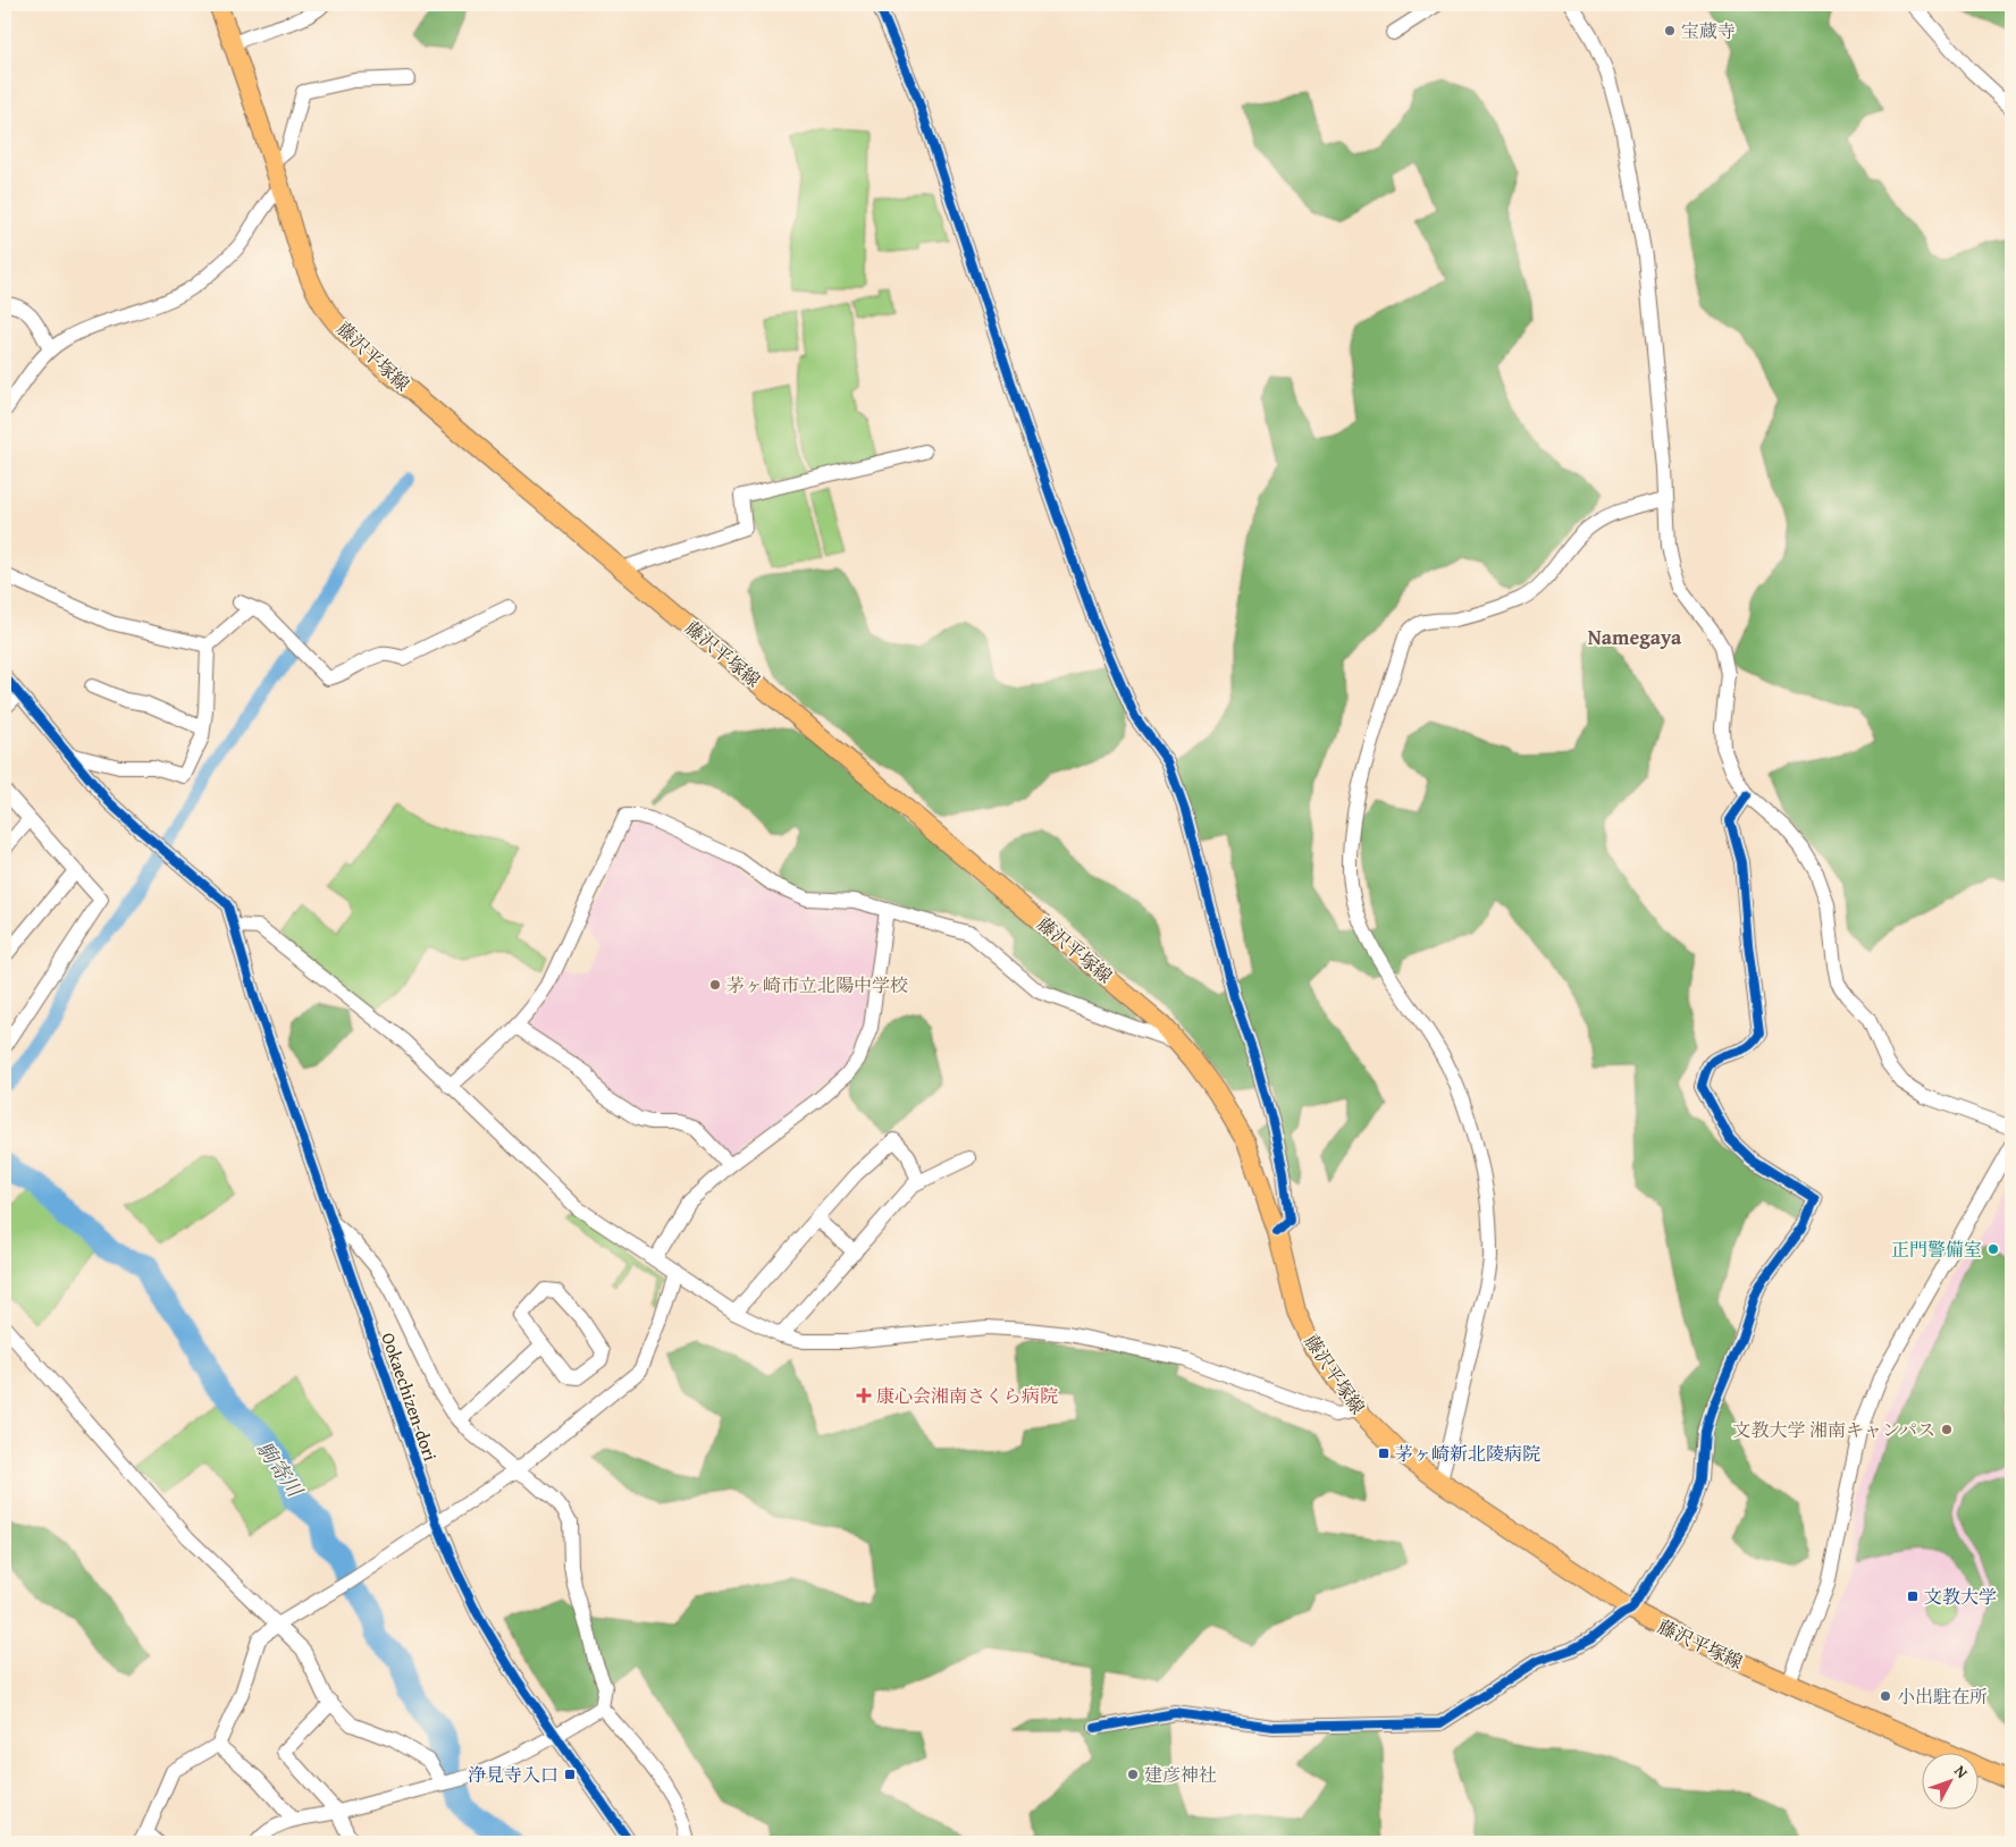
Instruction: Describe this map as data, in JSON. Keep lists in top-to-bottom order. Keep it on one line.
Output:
{"streets":{"main road":["藤沢平塚線"],"street":["Ookaechizen-dori"]},"districts":["Namegaya"],"water":["駒寄川"],"places":{"other":["宝蔵寺","茅ヶ崎市立北陽中学校","正門警備室","文教大学 湘南キャンパス","小出駐在所","建彦神社"],"health":["康心会湘南さくら病院"],"transit":["茅ヶ崎新北陵病院","文教大学","浄見寺入口"]},"north":"top right"}
